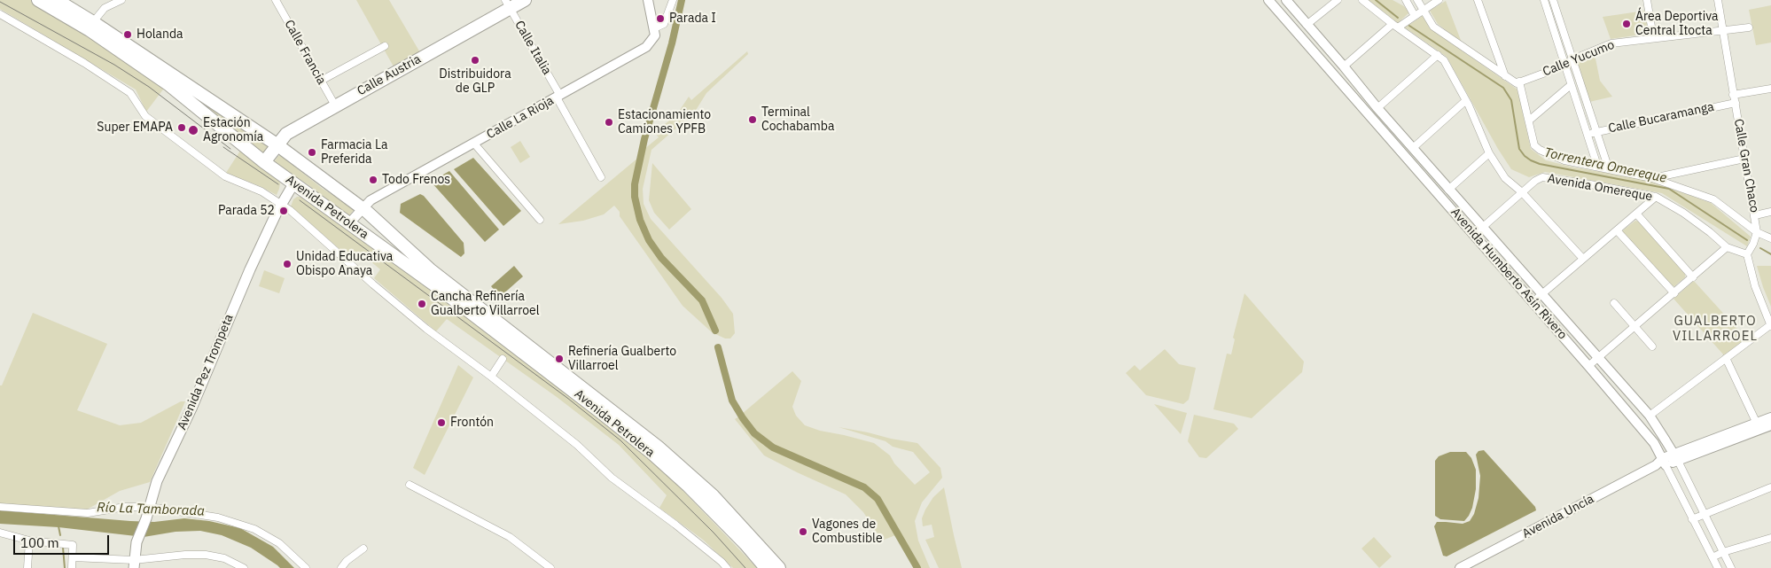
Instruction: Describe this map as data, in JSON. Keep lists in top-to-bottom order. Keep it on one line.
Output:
{"streets":{"highway":["Calle Austria","Avenida Petrolera"],"main road":["Avenida Pez Trompeta"],"street":["Calle Italia","Calle Francia","Calle Yucumo","Calle La Rioja","Calle Bucaramanga","Calle Gran Chaco","Avenida Omereque","Avenida Humberto Asín Rivero","Avenida Uncía"]},"crossings":[["Calle Italia","Calle Austria"],["Calle Italia","Calle La Rioja"],["Calle Francia","Calle Austria"],["Calle Yucumo","Calle Gran Chaco"],["Calle Yucumo","Avenida Omereque"],["Calle Austria","Avenida Petrolera"],["Calle La Rioja","Avenida Petrolera"],["Calle Bucaramanga","Calle Gran Chaco"],["Calle Gran Chaco","Avenida Omereque"],["Avenida Petrolera","Avenida Pez Trompeta"],["Avenida Humberto Asín Rivero","Avenida Uncía"]],"districts":["GUALBERTO VILLARROEL"],"water":["Torrentera Omereque","Río La Tamborada"],"places":["Parada I","Área Deportiva Central Itocta","Holanda","Distribuidora de GLP","Terminal Cochabamba","Estacionamiento Camiones YPFB","Super EMAPA","Estación Agronomía","Farmacia La Preferida","Todo Frenos","Parada 52","Unidad Educativa Obispo Anaya","Cancha Refinería Gualberto Villarroel","Refinería Gualberto Villarroel","Frontón","Vagones de Combustible"],"scale_bar":"100 m"}
